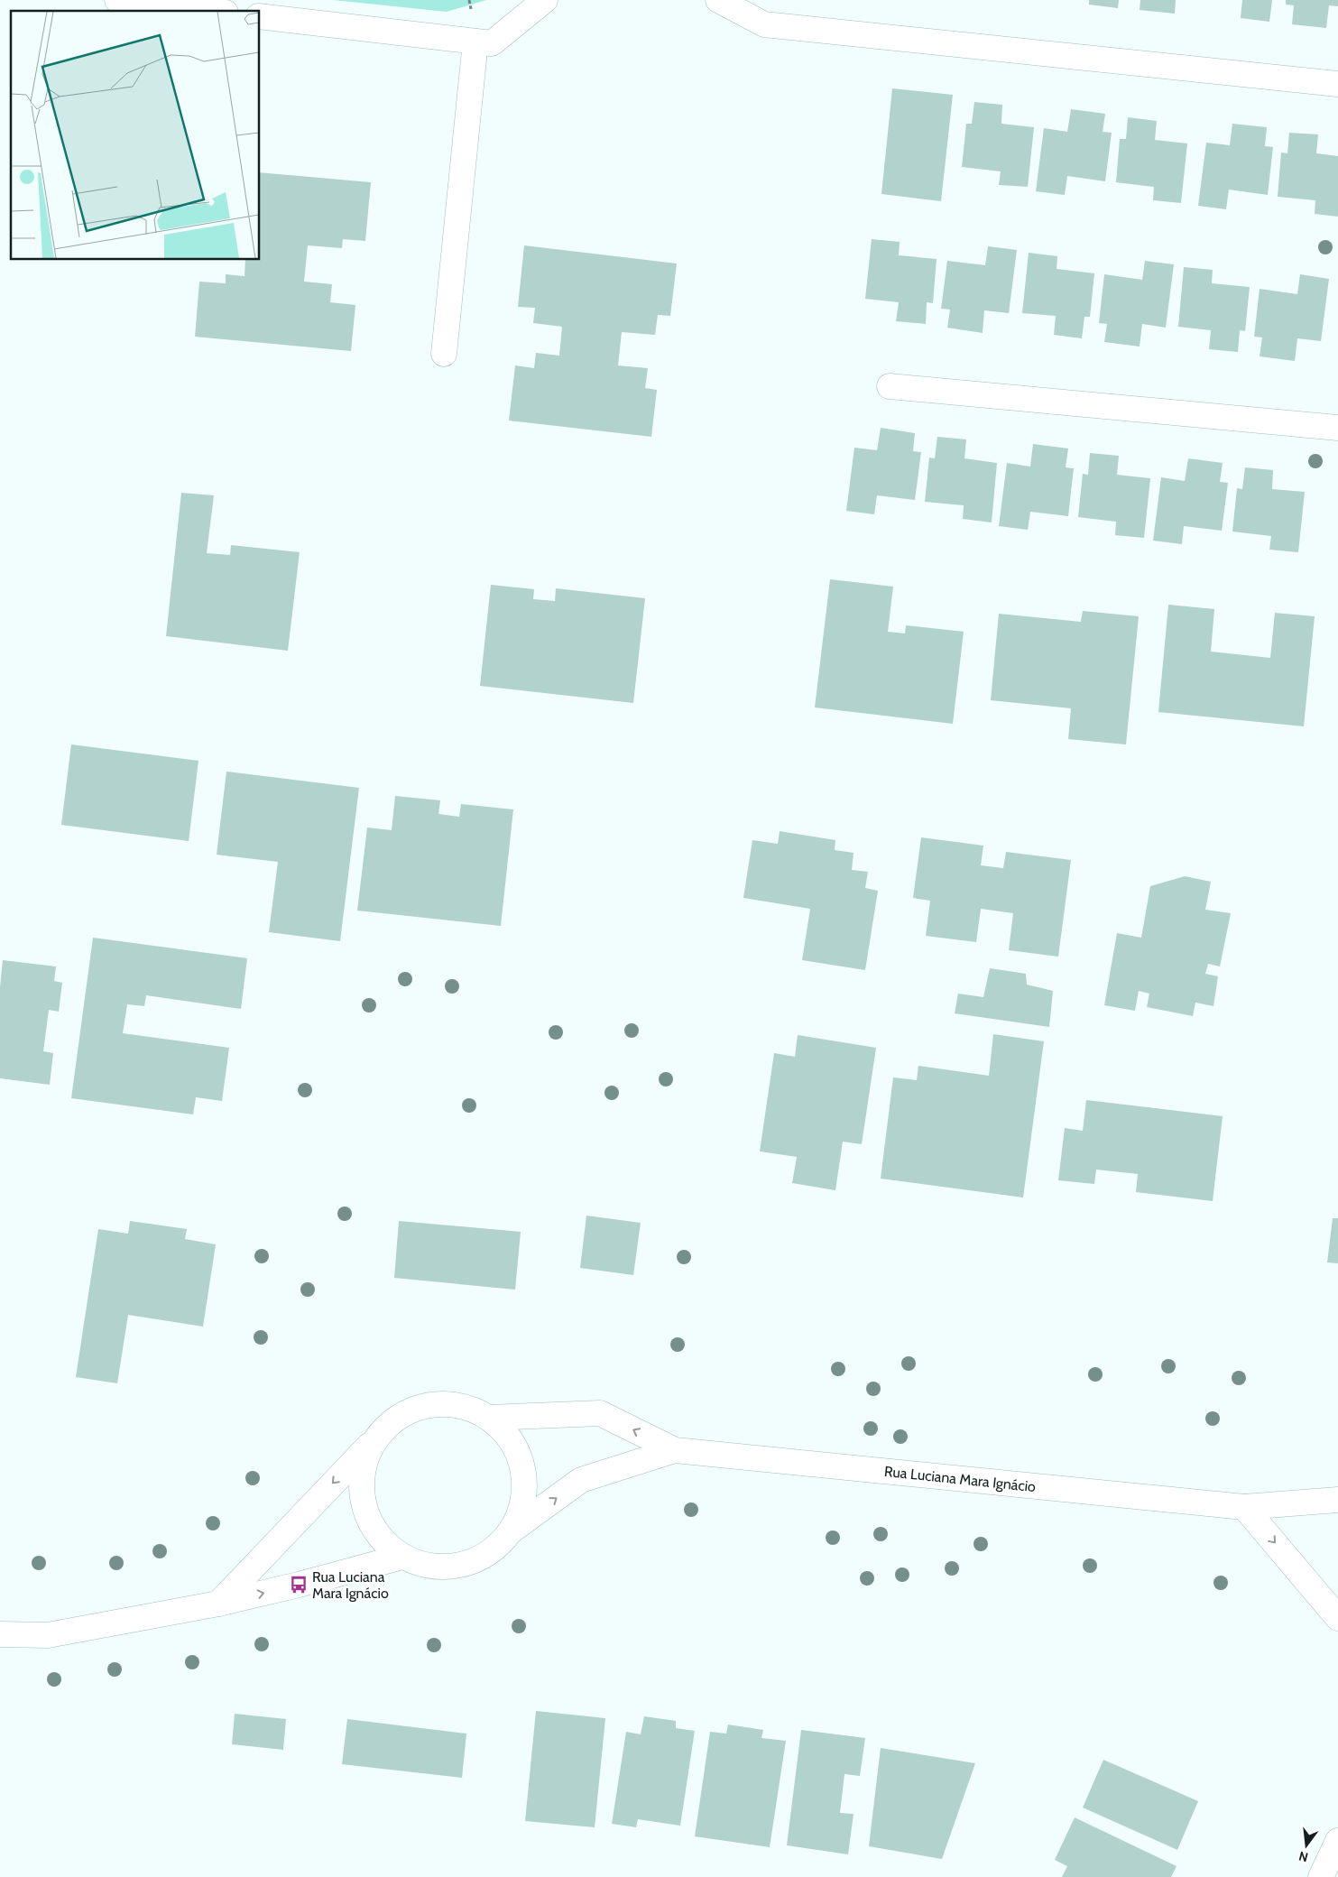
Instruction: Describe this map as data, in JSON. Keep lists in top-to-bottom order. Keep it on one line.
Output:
{"streets":{"street":["Rua Luciana Mara Ignácio"]},"places":{"bus stop":["Rua Luciana Mara Ignácio"]},"north":"bottom"}
